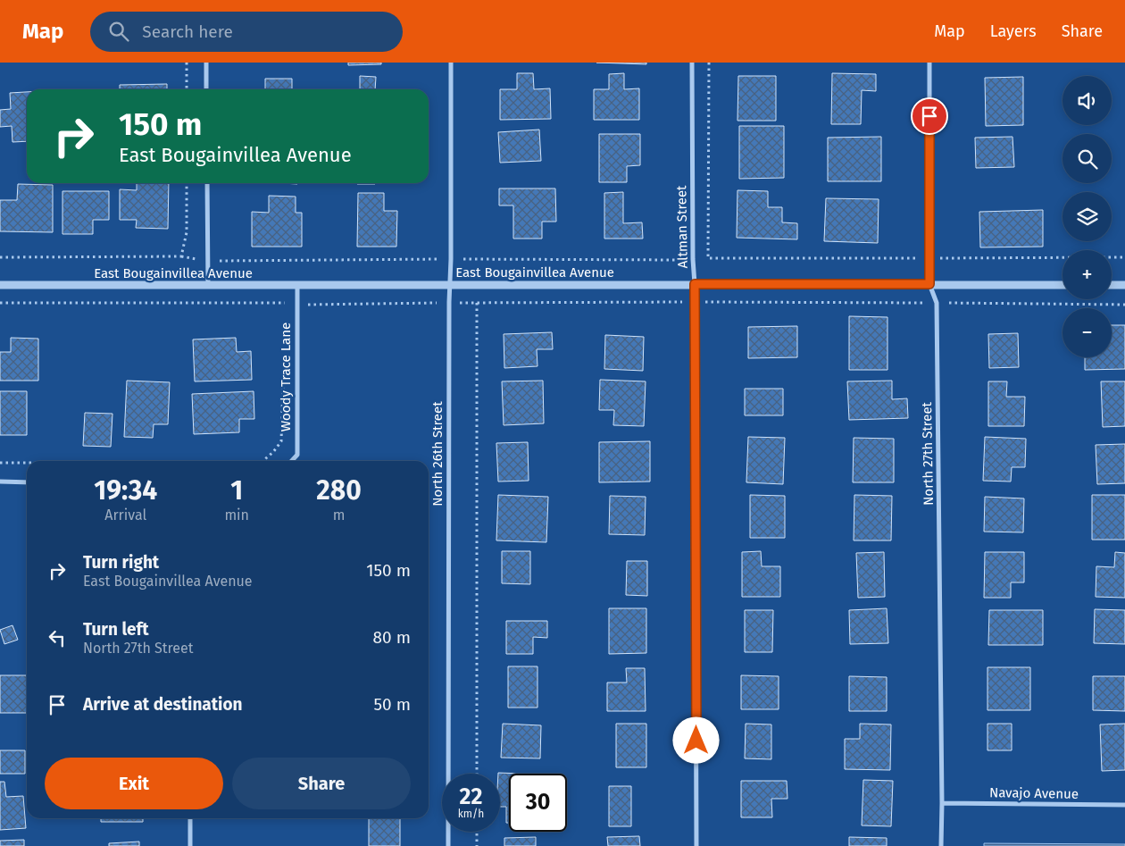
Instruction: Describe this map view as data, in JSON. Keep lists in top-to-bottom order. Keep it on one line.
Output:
{"streets":{"street":["Altman Street","East Bougainvillea Avenue","Woody Trace Lane","North 26th Street","North 27th Street","Navajo Avenue"]},"crossings":[["Altman Street","East Bougainvillea Avenue"],["East Bougainvillea Avenue","Woody Trace Lane"],["East Bougainvillea Avenue","North 26th Street"],["East Bougainvillea Avenue","North 27th Street"],["North 27th Street","Navajo Avenue"]],"page":{"header":"Map","search":"Search here","nav":["Map","Layers","Share"],"map_buttons":["+","−"],"turn":["150 m","East Bougainvillea Avenue"],"eta":["19:34","Arrival","1","min","280","m"],"list":[{"name":"Turn right","note":"East Bougainvillea Avenue","value":"150 m"},{"name":"Turn left","note":"North 27th Street","value":"80 m"},{"name":"Arrive at destination","value":"50 m"}],"buttons":["Exit","Share"],"speed":"22 km/h","limit":"30"}}
